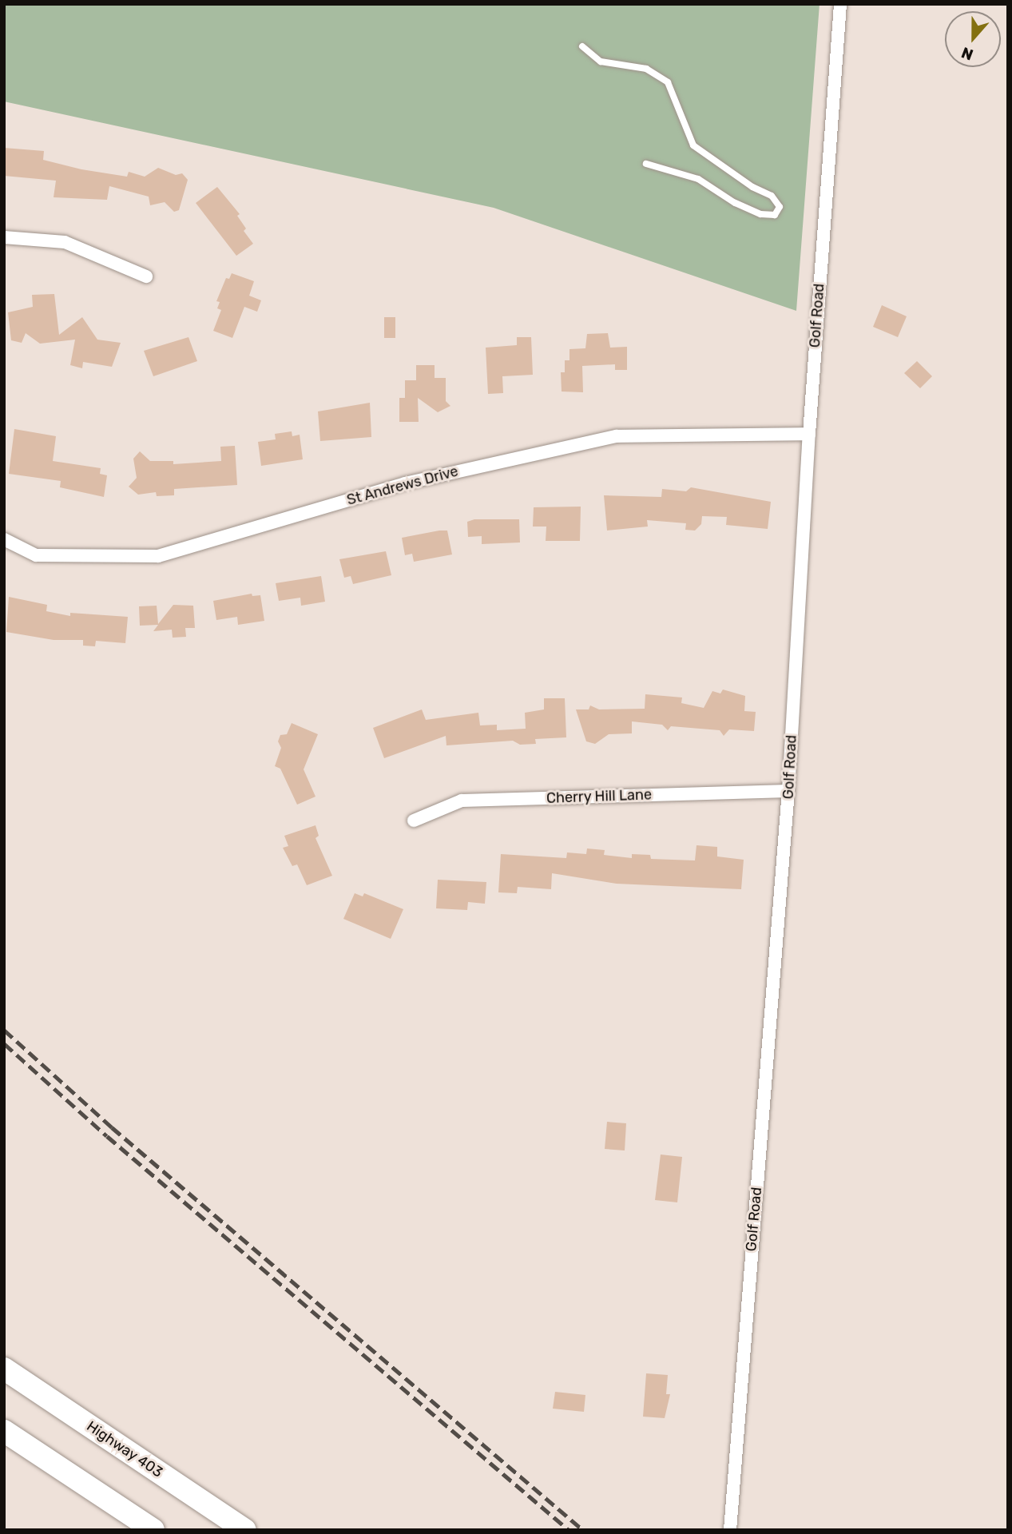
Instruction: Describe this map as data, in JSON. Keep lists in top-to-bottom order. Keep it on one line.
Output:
{"streets":{"highway":["Highway 403"],"street":["Golf Road","St Andrews Drive","Cherry Hill Lane"]},"crossings":[["Golf Road","St Andrews Drive"],["Golf Road","Cherry Hill Lane"]],"north":"bottom"}
